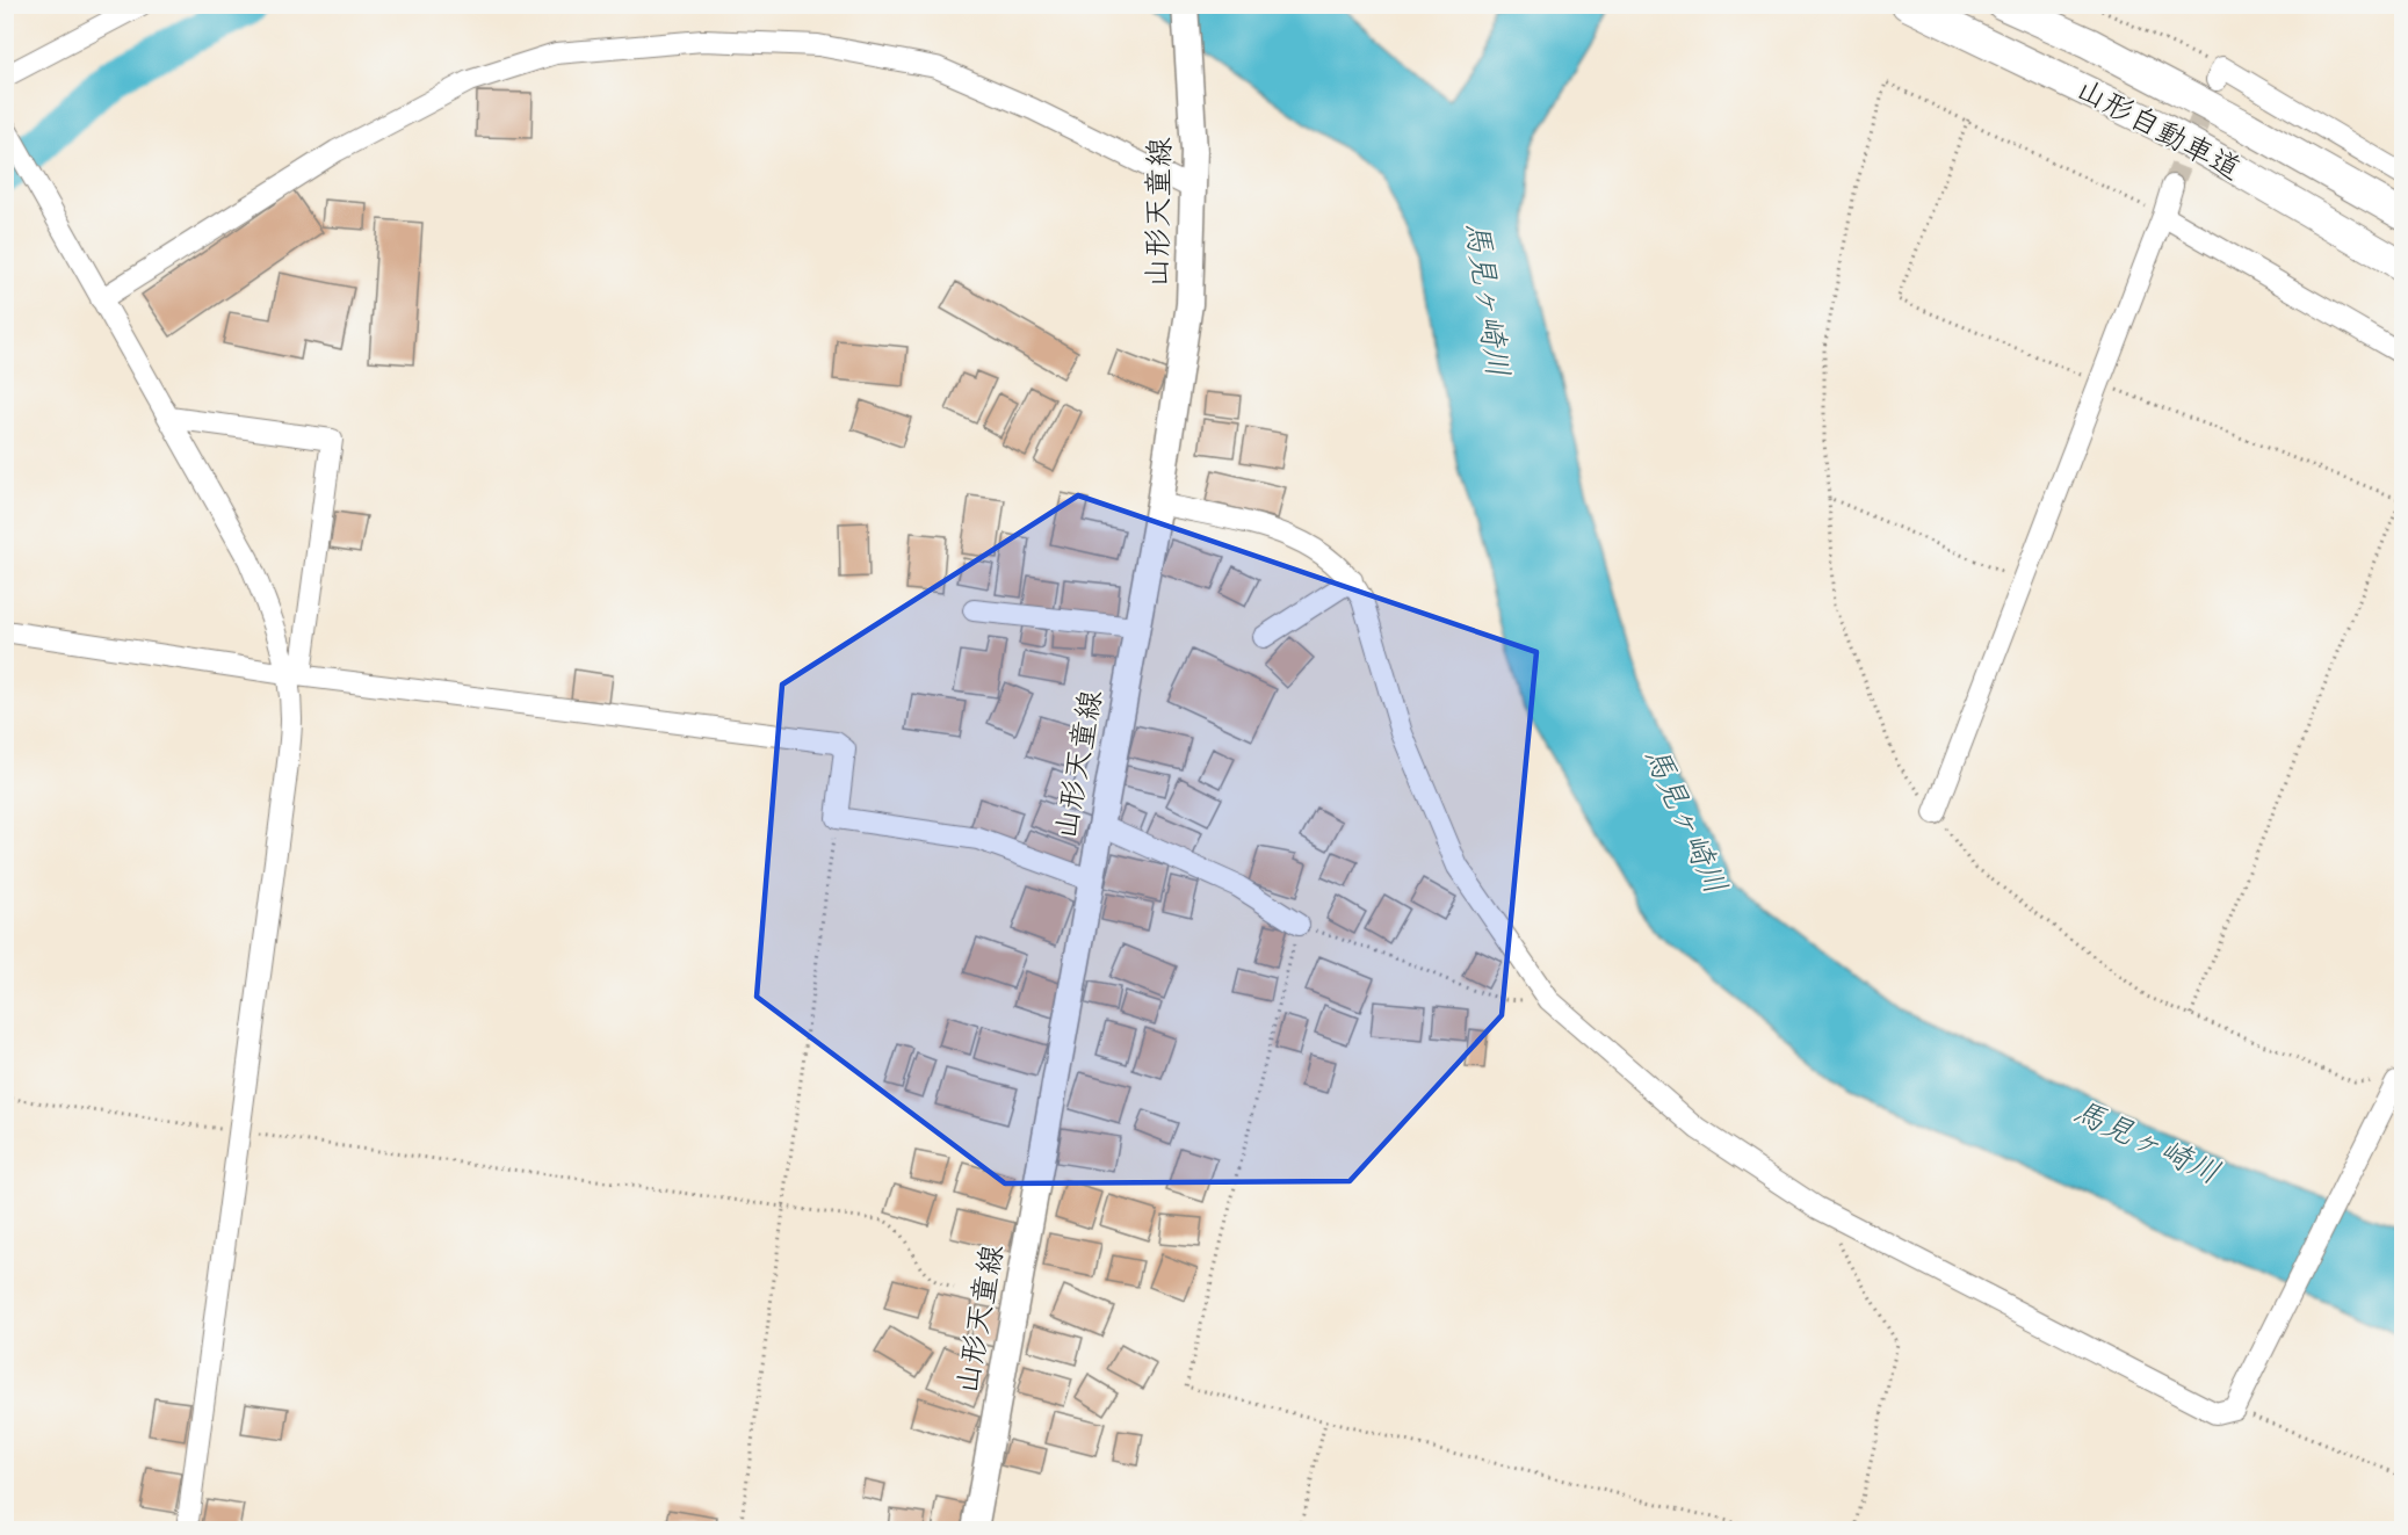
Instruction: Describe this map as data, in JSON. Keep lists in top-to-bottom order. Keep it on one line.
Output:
{"streets":{"highway":["山形自動車道"],"main road":["山形天童線"]},"water":["馬見ヶ崎川"]}
